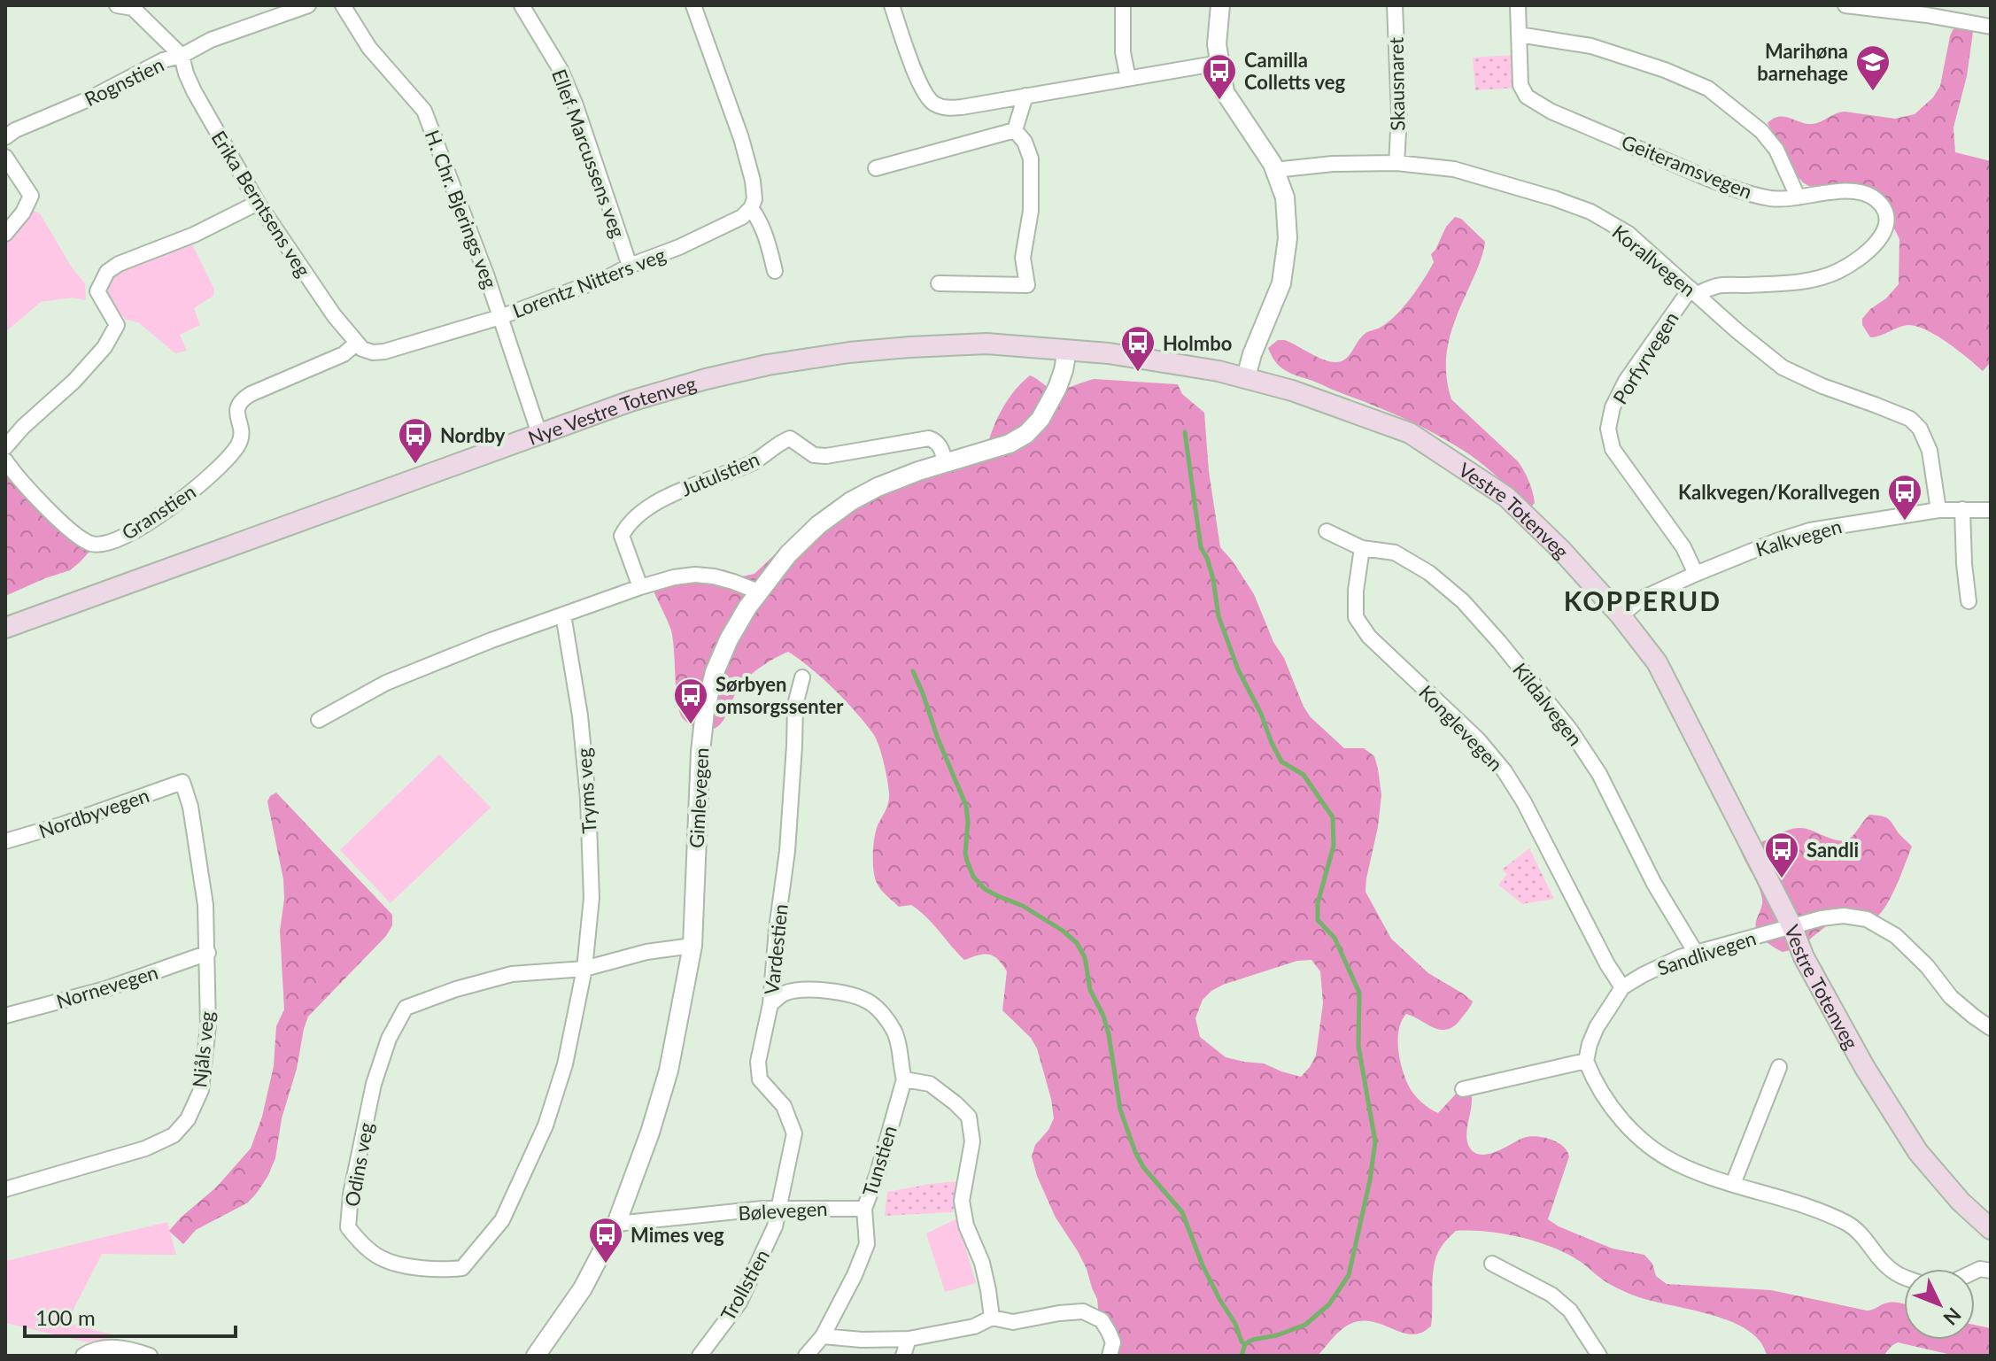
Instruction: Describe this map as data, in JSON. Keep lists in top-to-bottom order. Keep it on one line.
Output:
{"streets":{"main road":["Nye Vestre Totenveg","Vestre Totenveg"],"street":["Rognstien","Skausnaret","Ellef Marcussens veg","Geiteramsvegen","Erika Berntsens veg","H. Chr. Bjerings veg","Korallvegen","Lorentz Nitters veg","Porfyrvegen","Jutulstien","Granstien","Kalkvegen","Kildalvegen","Konglevegen","Tryms veg","Gimlevegen","Nordbyvegen","Vardestien","Sandlivegen","Nornevegen","Njåls veg","Tunstien","Odins veg","Bølevegen","Trollstien"]},"crossings":[["Rognstien","Erika Berntsens veg"],["Skausnaret","Korallvegen"],["Ellef Marcussens veg","Lorentz Nitters veg"],["Geiteramsvegen","Korallvegen"],["Geiteramsvegen","Porfyrvegen"],["Erika Berntsens veg","Lorentz Nitters veg"],["Erika Berntsens veg","Granstien"],["H. Chr. Bjerings veg","Lorentz Nitters veg"],["H. Chr. Bjerings veg","Nye Vestre Totenveg"],["Korallvegen","Porfyrvegen"],["Korallvegen","Kalkvegen"],["Lorentz Nitters veg","Granstien"],["Porfyrvegen","Kalkvegen"],["Nye Vestre Totenveg","Vestre Totenveg"],["Nye Vestre Totenveg","Gimlevegen"],["Jutulstien","Gimlevegen"],["Vestre Totenveg","Kalkvegen"],["Vestre Totenveg","Sandlivegen"],["Kildalvegen","Konglevegen"],["Kildalvegen","Sandlivegen"],["Konglevegen","Sandlivegen"],["Tryms veg","Odins veg"],["Gimlevegen","Odins veg"],["Gimlevegen","Bølevegen"],["Nordbyvegen","Njåls veg"],["Vardestien","Tunstien"],["Vardestien","Bølevegen"],["Vardestien","Trollstien"],["Nornevegen","Njåls veg"],["Tunstien","Bølevegen"],["Bølevegen","Trollstien"]],"districts":["KOPPERUD"],"places":{"school or university":["Marihøna barnehage"],"bus stop":["Camilla Colletts veg","Holmbo","Nordby","Kalkvegen/Korallvegen","Sørbyen omsorgssenter","Sandli","Mimes veg"]},"scale_bar":"100 m","north":"bottom right"}
